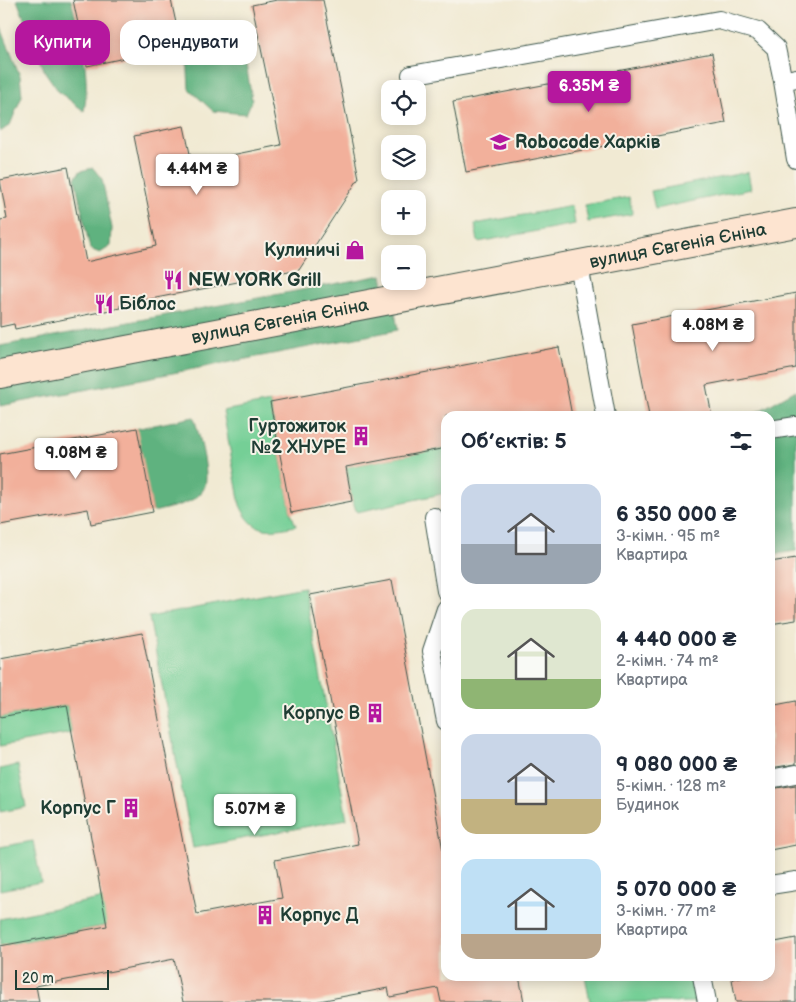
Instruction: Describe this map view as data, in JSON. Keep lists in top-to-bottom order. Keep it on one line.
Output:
{"streets":{"street":["вулиця Євгенія Єніна"]},"places":{"school or university":["Robocode Харків"],"shop":["Кулиничі"],"restaurant":["NEW YORK Grill","Біблос"],"building":["Гуртожиток №2 ХНУРЕ","Корпус В","Корпус Г","Корпус Д"]},"scale_bar":"20 m","page":{"chip":["Купити","Орендувати"],"price":["6.35M ₴","4.44M ₴","4.08M ₴","9.08M ₴","5.07M ₴"],"map_buttons":["+","−"],"heading":"Об’єктів: 5","list":[{"name":"6 350 000 ₴","note":"3-кімн. · 95 m² · Квартира"},{"name":"4 440 000 ₴","note":"2-кімн. · 74 m² · Квартира"},{"name":"9 080 000 ₴","note":"5-кімн. · 128 m² · Будинок"},{"name":"5 070 000 ₴","note":"3-кімн. · 77 m² · Квартира"}],"scale":"20 m"}}
